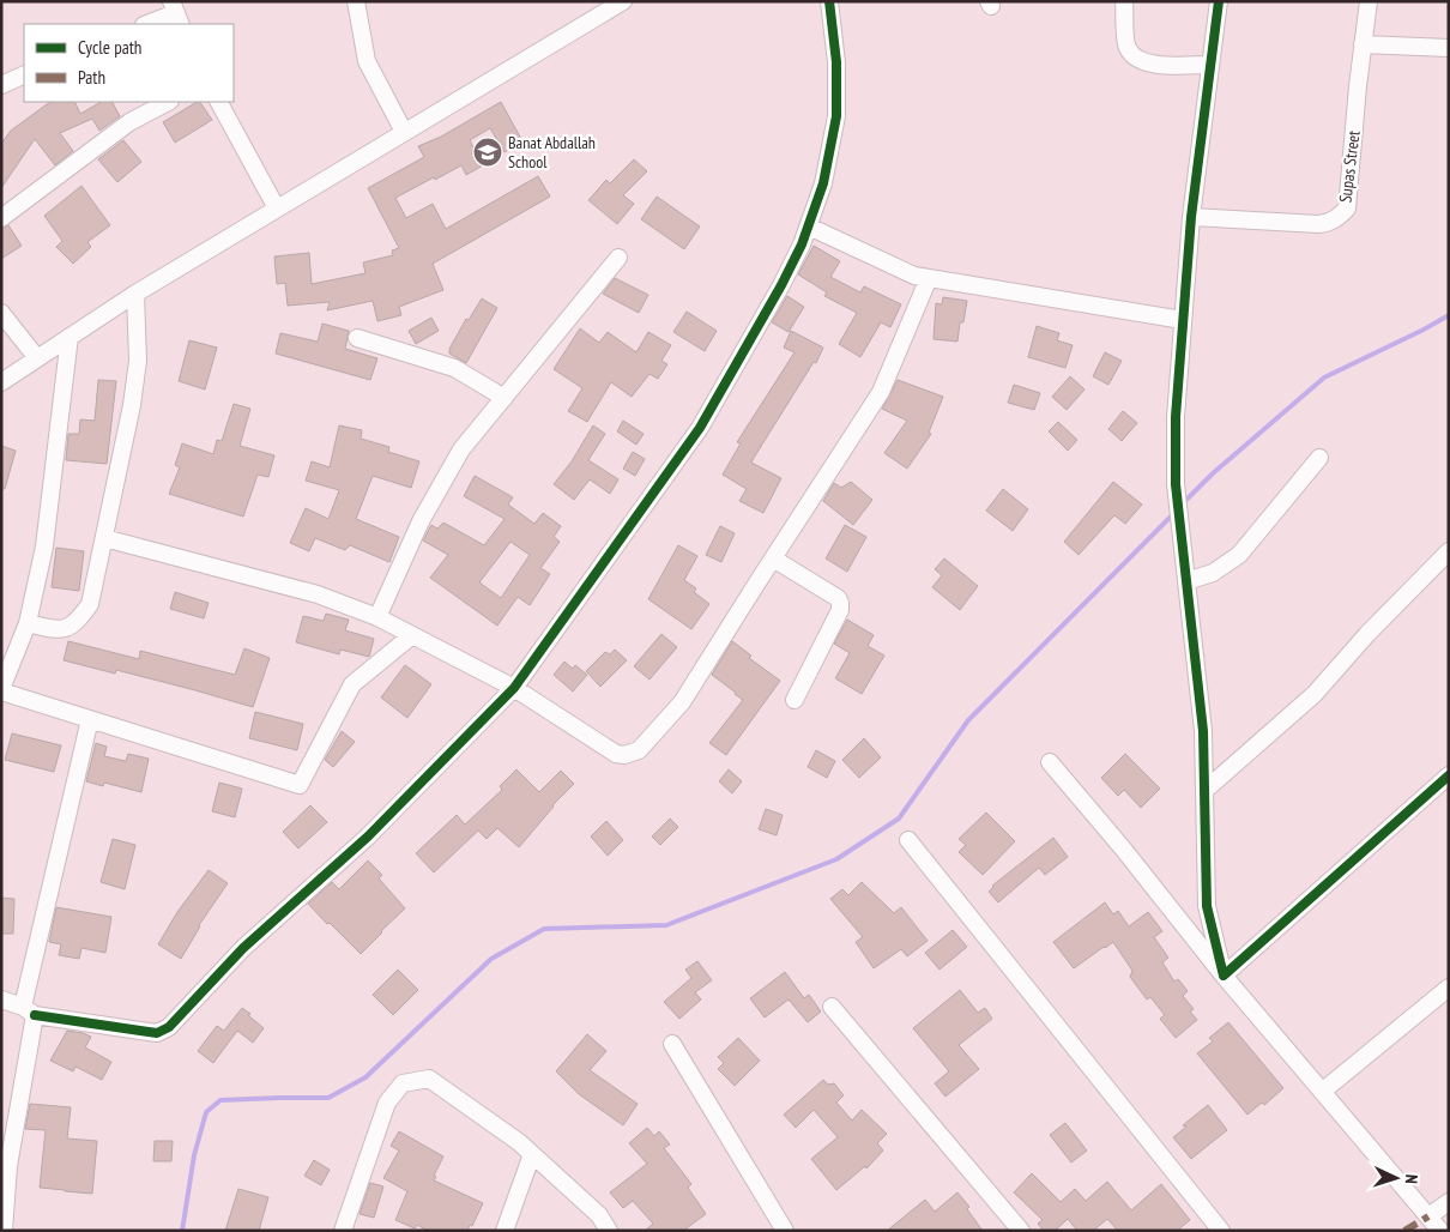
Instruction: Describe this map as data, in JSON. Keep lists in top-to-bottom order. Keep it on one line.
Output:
{"streets":{"street":["Supas Street"]},"places":{"school or university":["Banat Abdallah School"]},"legend":["Cycle path","Path"],"north":"right"}
